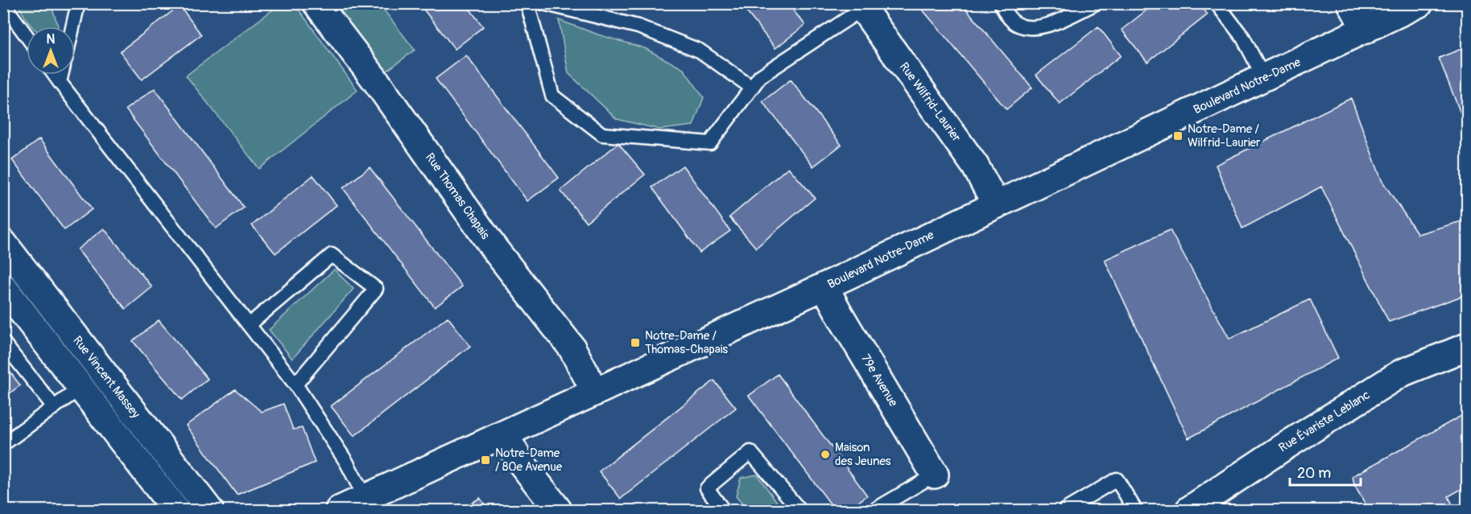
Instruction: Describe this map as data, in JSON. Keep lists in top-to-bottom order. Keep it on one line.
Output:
{"streets":{"street":["Boulevard Notre-Dame","Rue Wilfrid-Laurier","Rue Thomas Chapais","Rue Vincent Massey","79e Avenue","Rue Évariste Leblanc"]},"crossings":[["Boulevard Notre-Dame","Rue Wilfrid-Laurier"],["Boulevard Notre-Dame","Rue Thomas Chapais"],["Boulevard Notre-Dame","79e Avenue"]],"places":{"transit":["Notre-Dame / Wilfrid-Laurier","Notre-Dame / Thomas-Chapais","Notre-Dame / 80e Avenue"],"other":["Maison des Jeunes"]},"scale_bar":"20 m","north":"top"}
